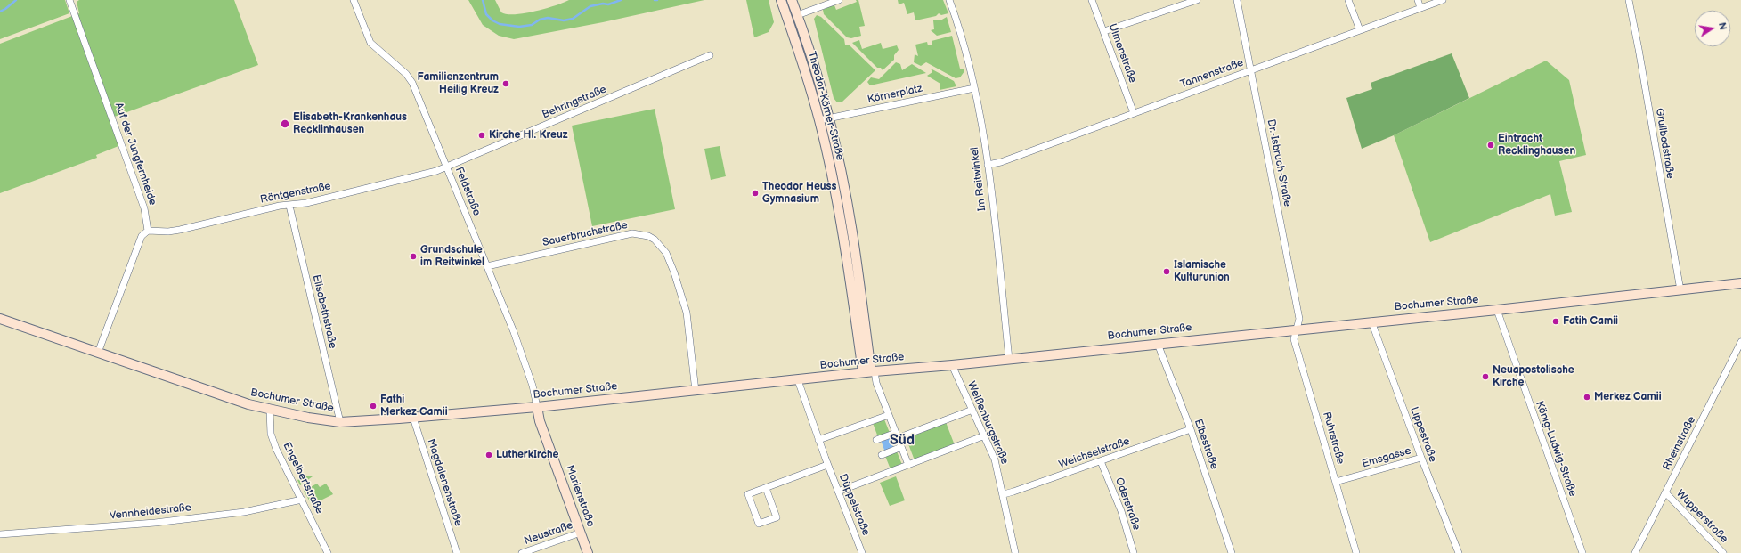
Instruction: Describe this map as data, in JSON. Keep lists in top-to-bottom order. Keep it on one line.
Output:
{"streets":{"main road":["Theodor-Körner-Straße","Bochumer Straße","Marienstraße"],"street":["Ulmenstraße","Tannenstraße","Körnerplatz","Behringstraße","Grullbadstraße","Auf der Jungfernheide","Dr.-Isbruch-Straße","Im Reitwinkel","Feldstraße","Röntgenstraße","Sauerbruchstraße","Elisabethstraße","Weißenburgstraße","Lippestraße","Ruhrstraße","Rheinstraße","Elbestraße","König-Ludwig-Straße","Weichselstraße","Emsgasse","Engelbertstraße","Magdalenenstraße","Oderstraße","Düppelstraße","Vennheidestraße","Wupperstraße","Neustraße"]},"crossings":[["Ulmenstraße","Tannenstraße"],["Tannenstraße","Dr.-Isbruch-Straße"],["Tannenstraße","Im Reitwinkel"],["Körnerplatz","Theodor-Körner-Straße"],["Körnerplatz","Im Reitwinkel"],["Behringstraße","Feldstraße"],["Behringstraße","Röntgenstraße"],["Theodor-Körner-Straße","Bochumer Straße"],["Grullbadstraße","Bochumer Straße"],["Auf der Jungfernheide","Röntgenstraße"],["Dr.-Isbruch-Straße","Bochumer Straße"],["Dr.-Isbruch-Straße","Ruhrstraße"],["Im Reitwinkel","Bochumer Straße"],["Feldstraße","Röntgenstraße"],["Feldstraße","Sauerbruchstraße"],["Feldstraße","Bochumer Straße"],["Feldstraße","Marienstraße"],["Röntgenstraße","Elisabethstraße"],["Sauerbruchstraße","Bochumer Straße"],["Bochumer Straße","Elisabethstraße"],["Bochumer Straße","Weißenburgstraße"],["Bochumer Straße","Lippestraße"],["Bochumer Straße","Ruhrstraße"],["Bochumer Straße","Elbestraße"],["Bochumer Straße","König-Ludwig-Straße"],["Bochumer Straße","Engelbertstraße"],["Bochumer Straße","Magdalenenstraße"],["Bochumer Straße","Marienstraße"],["Bochumer Straße","Düppelstraße"],["Weißenburgstraße","Weichselstraße"],["Lippestraße","Emsgasse"],["Ruhrstraße","Emsgasse"],["Rheinstraße","Wupperstraße"],["Elbestraße","Weichselstraße"],["Weichselstraße","Oderstraße"],["Engelbertstraße","Vennheidestraße"],["Marienstraße","Neustraße"]],"districts":["Süd"],"places":["Familienzentrum Heilig Kreuz","Elisabeth-Krankenhaus Recklinhausen","Kirche Hl. Kreuz","Eintracht Recklinghausen","Theodor Heuss Gymnasium","Grundschule im Reitwinkel","Islamische Kulturunion","Fatih Camii","Neuapostolische Kirche","Merkez Camii","Fathi Merkez Camii","LutherkIrche"],"north":"right"}
